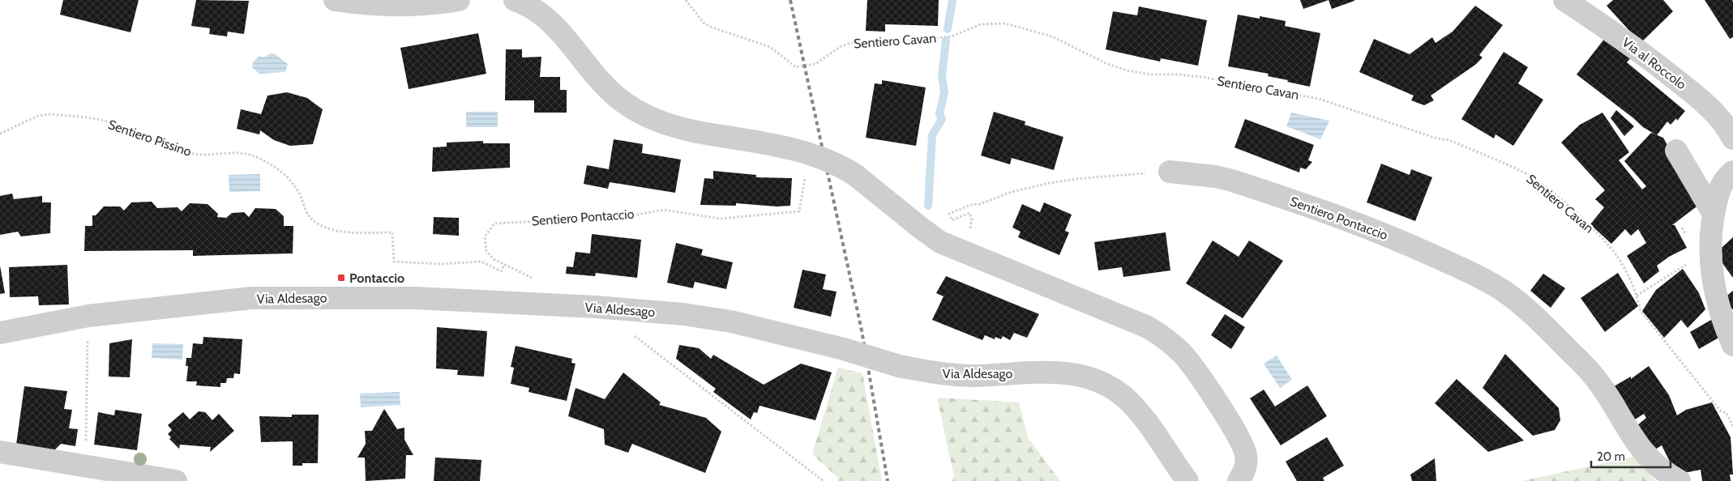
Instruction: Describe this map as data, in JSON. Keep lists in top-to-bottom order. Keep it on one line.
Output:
{"streets":{"street":["Via al Roccolo","Sentiero Pontaccio","Via Aldesago"],"path":["Sentiero Cavan","Sentiero Pissino"]},"places":{"transit":["Pontaccio"]},"scale_bar":"20 m"}
